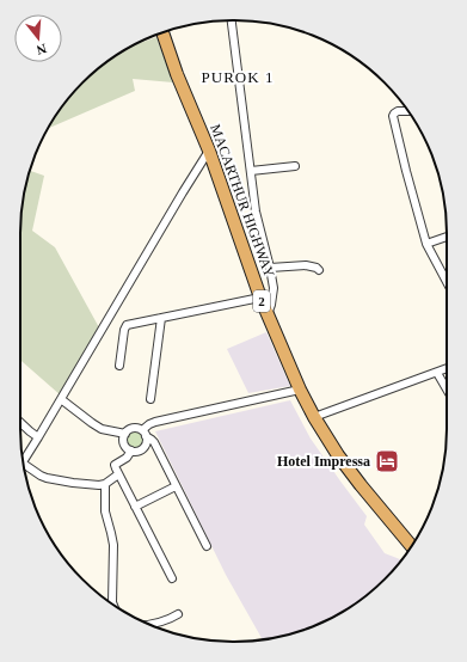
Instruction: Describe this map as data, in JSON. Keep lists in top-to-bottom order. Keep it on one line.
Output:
{"streets":{"highway":["MACARTHUR HIGHWAY","2"]},"districts":["PUROK 1"],"places":{"hotel":["Hotel Impressa"]},"north":"bottom"}
